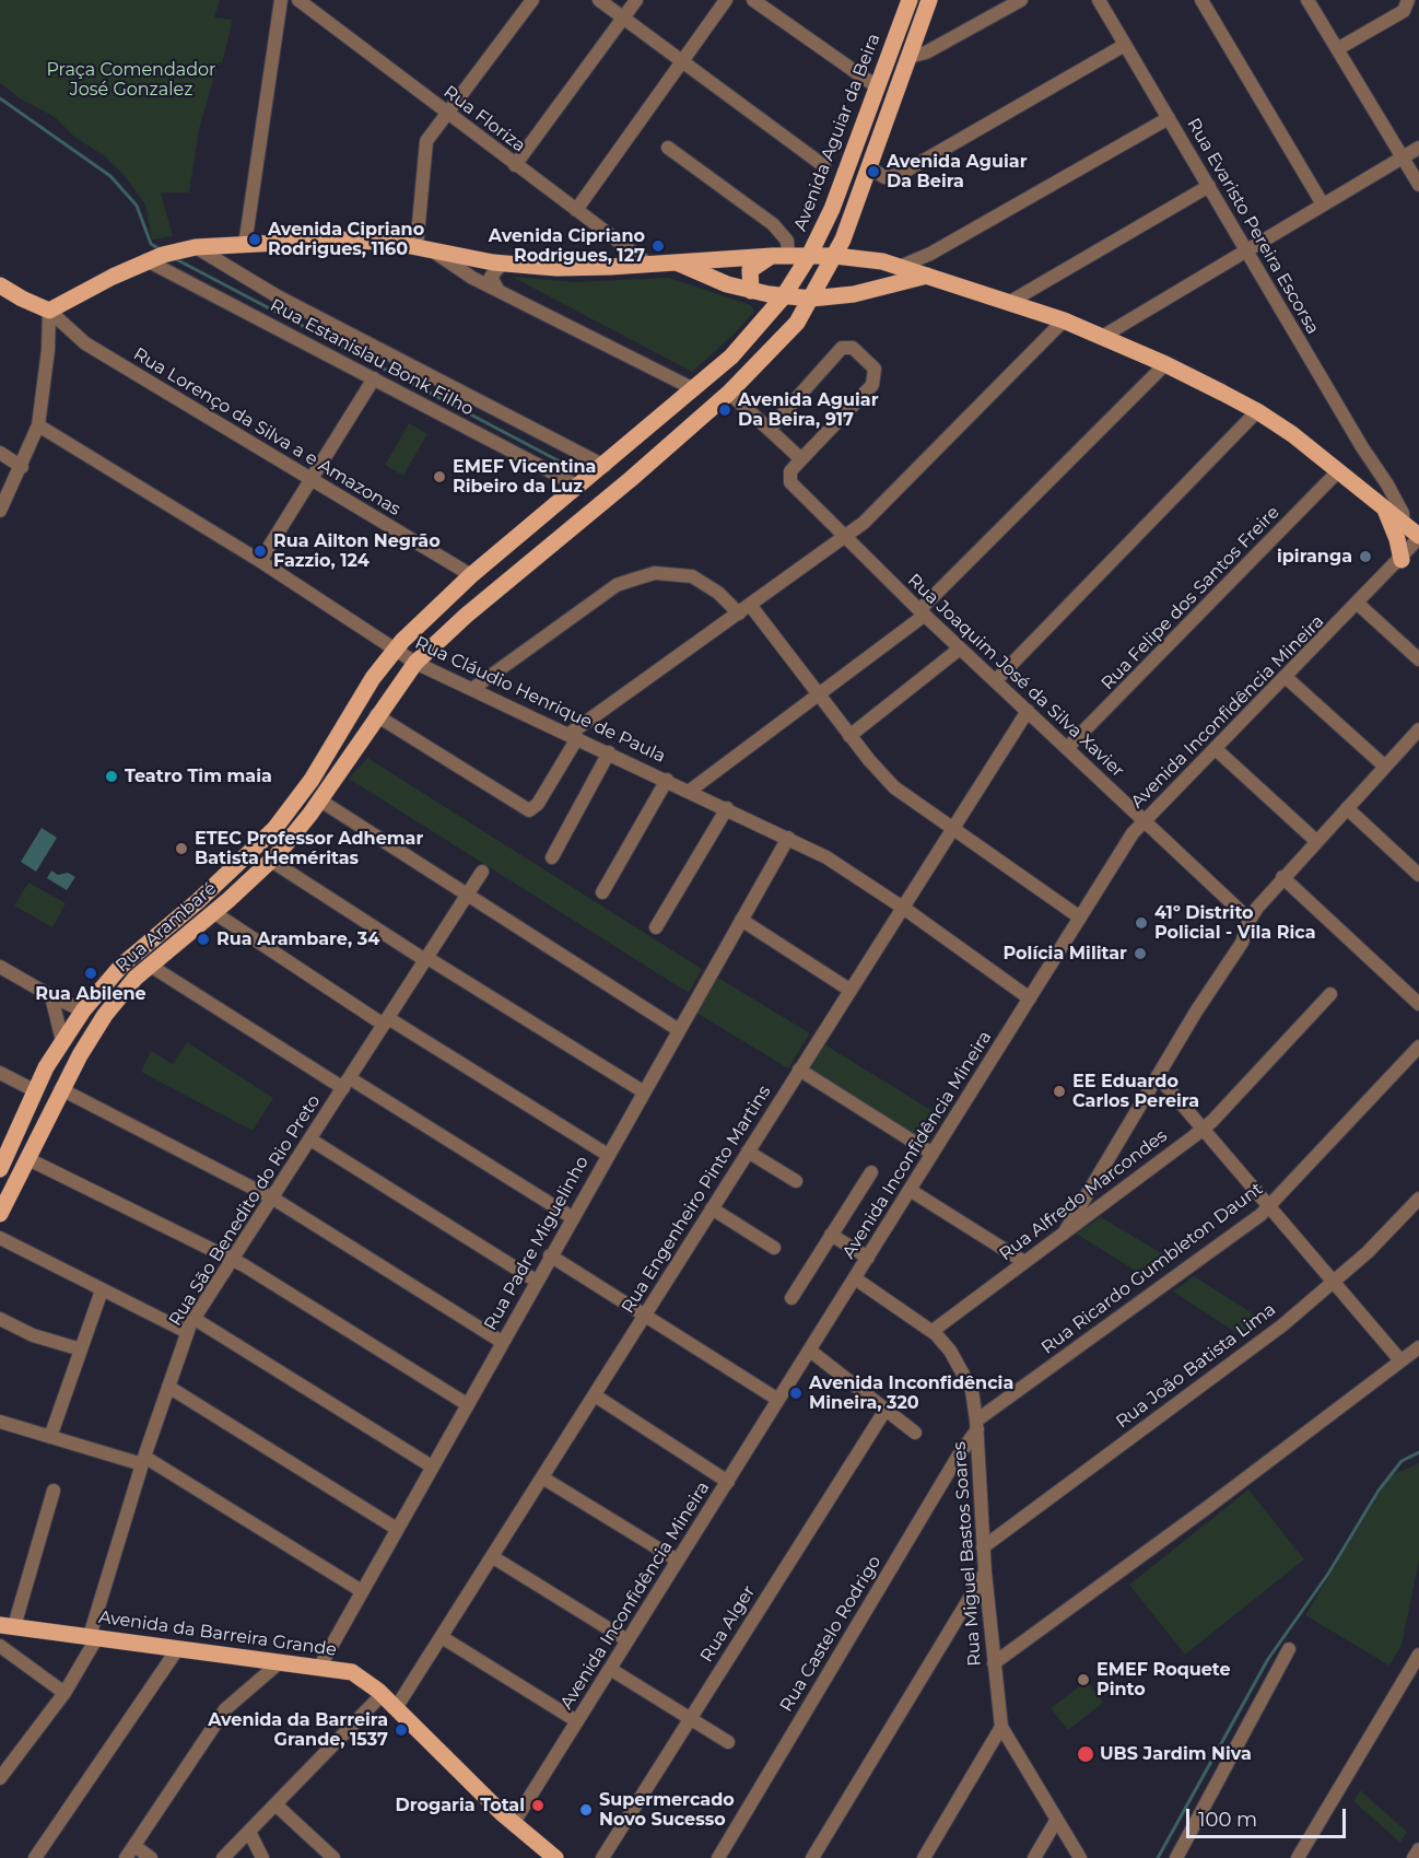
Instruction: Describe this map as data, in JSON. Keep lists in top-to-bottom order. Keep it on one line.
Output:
{"streets":{"main road":["Avenida Aguiar da Beira","Rua Arambaré","Avenida da Barreira Grande"],"street":["Rua Floriza","Rua Evaristo Pereira Escorsa","Rua Estanislau Bonk Filho","Rua Lorenço da Silva a e Amazonas","Rua Felipe dos Santos Freire","Rua Joaquim José da Silva Xavier","Rua Cláudio Henrique de Paula","Avenida Inconfidência Mineira","Rua Alfredo Marcondes","Rua Engenheiro Pinto Martins","Rua São Benedito do Rio Preto","Rua Padre Miguelinho","Rua Ricardo Gumbleton Daunt","Rua João Batista Lima","Rua Miguel Bastos Soares","Rua Alger","Rua Castelo Rodrigo"]},"crossings":[["Avenida Aguiar da Beira","Rua Estanislau Bonk Filho"],["Avenida Aguiar da Beira","Rua Lorenço da Silva a e Amazonas"],["Avenida Aguiar da Beira","Rua Cláudio Henrique de Paula"],["Avenida Aguiar da Beira","Rua Arambaré"],["Rua Felipe dos Santos Freire","Rua Joaquim José da Silva Xavier"],["Rua Joaquim José da Silva Xavier","Avenida Inconfidência Mineira"],["Rua Joaquim José da Silva Xavier","Rua Engenheiro Pinto Martins"],["Rua Cláudio Henrique de Paula","Avenida Inconfidência Mineira"],["Rua Cláudio Henrique de Paula","Rua Arambaré"],["Rua Cláudio Henrique de Paula","Rua Engenheiro Pinto Martins"],["Rua Cláudio Henrique de Paula","Rua Padre Miguelinho"],["Avenida Inconfidência Mineira","Rua Miguel Bastos Soares"],["Avenida Inconfidência Mineira","Avenida da Barreira Grande"],["Rua Alfredo Marcondes","Rua Miguel Bastos Soares"],["Rua Engenheiro Pinto Martins","Avenida da Barreira Grande"],["Rua São Benedito do Rio Preto","Avenida da Barreira Grande"],["Rua Padre Miguelinho","Avenida da Barreira Grande"],["Rua Ricardo Gumbleton Daunt","Rua Miguel Bastos Soares"],["Rua Ricardo Gumbleton Daunt","Rua Castelo Rodrigo"],["Rua João Batista Lima","Rua Miguel Bastos Soares"],["Rua Miguel Bastos Soares","Rua Castelo Rodrigo"]],"parks":["Praça Comendador José Gonzalez"],"places":["Avenida Aguiar Da Beira","Avenida Cipriano Rodrigues, 1160","Avenida Cipriano Rodrigues, 127","Avenida Aguiar Da Beira, 917","EMEF Vicentina Ribeiro da Luz","Rua Ailton Negrão Fazzio, 124","ipiranga","Teatro Tim maia","ETEC Professor Adhemar Batista Heméritas","41º Distrito Policial - Vila Rica","Rua Arambare, 34","Polícia Militar","Rua Abilene","EE Eduardo Carlos Pereira","Avenida Inconfidência Mineira, 320","EMEF Roquete Pinto","Avenida da Barreira Grande, 1537","UBS Jardim Niva","Drogaria Total","Supermercado Novo Sucesso"],"scale_bar":"100 m"}
